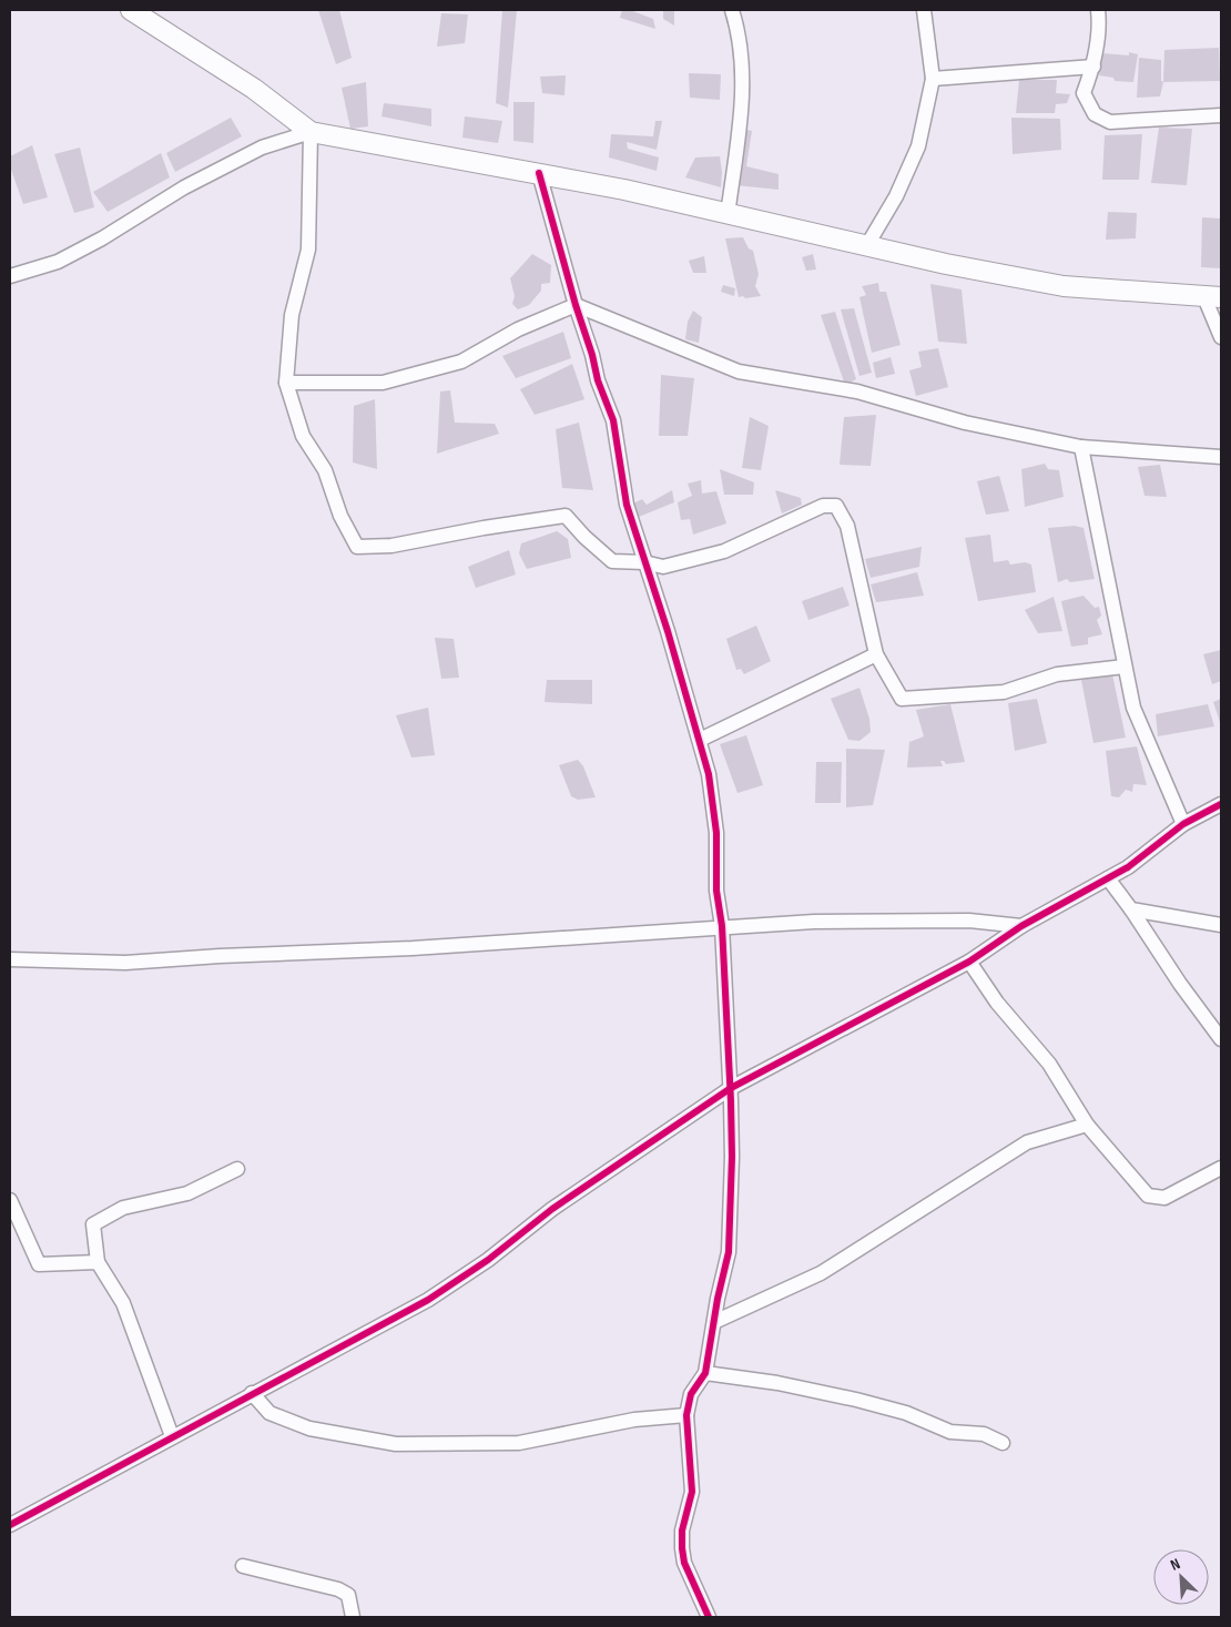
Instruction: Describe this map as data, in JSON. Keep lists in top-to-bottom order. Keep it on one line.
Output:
{"north":"top left"}
